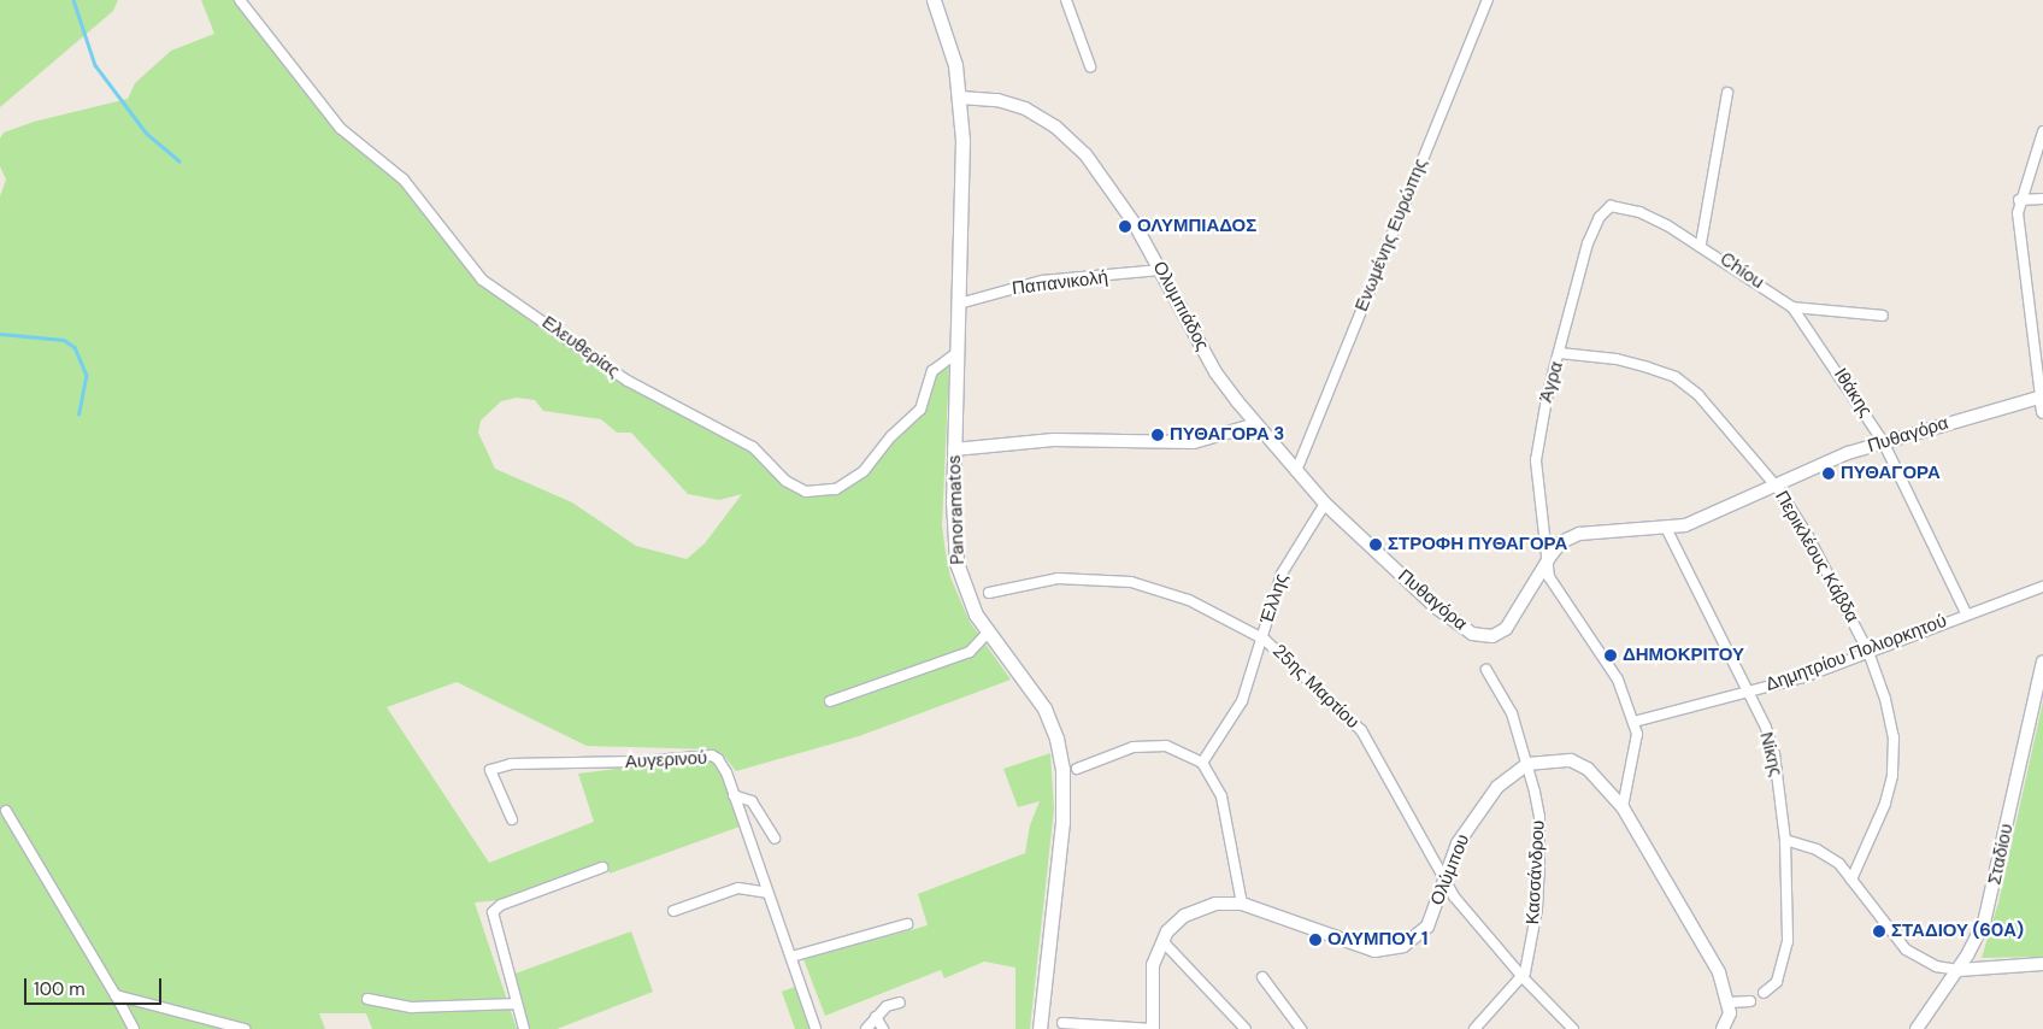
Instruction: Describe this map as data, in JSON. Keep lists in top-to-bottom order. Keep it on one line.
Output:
{"streets":{"main road":["Panoramatos"],"street":["Ενωμένης Ευρώπης","Chíou","Παπανικολή","Ολυμπιάδος","Ελευθερίας","Άγρα","Ιθάκης","Πυθαγόρα","Περικλέους Κάβδα","Έλλης","Δημητρίου Πολιορκητού","25ης Μαρτίου","Νίκης","Αυγερινού","Σταδίου","Ολύμπου","Κασσάνδρου"]},"crossings":[["Ενωμένης Ευρώπης","Πυθαγόρα"],["Chíou","Άγρα"],["Chíou","Ιθάκης"],["Παπανικολή","Ολυμπιάδος"],["Παπανικολή","Panoramatos"],["Ολυμπιάδος","Πυθαγόρα"],["Ολυμπιάδος","Panoramatos"],["Ελευθερίας","Panoramatos"],["Άγρα","Πυθαγόρα"],["Άγρα","Περικλέους Κάβδα"],["Άγρα","Δημητρίου Πολιορκητού"],["Ιθάκης","Πυθαγόρα"],["Ιθάκης","Δημητρίου Πολιορκητού"],["Πυθαγόρα","Περικλέους Κάβδα"],["Πυθαγόρα","Έλλης"],["Πυθαγόρα","Νίκης"],["Περικλέους Κάβδα","Δημητρίου Πολιορκητού"],["Έλλης","25ης Μαρτίου"],["Δημητρίου Πολιορκητού","Νίκης"],["25ης Μαρτίου","Ολύμπου"],["25ης Μαρτίου","Κασσάνδρου"],["Ολύμπου","Κασσάνδρου"]],"places":["ΟΛΥΜΠΙΑΔΟΣ","ΠΥΘΑΓΟΡΑ 3","ΠΥΘΑΓΟΡΑ","ΣΤΡΟΦΗ ΠΥΘΑΓΟΡΑ","ΔΗΜΟΚΡΙΤΟΥ","ΣΤΑΔΙΟΥ (60A)","ΟΛΥΜΠΟΥ 1"],"scale_bar":"100 m"}
